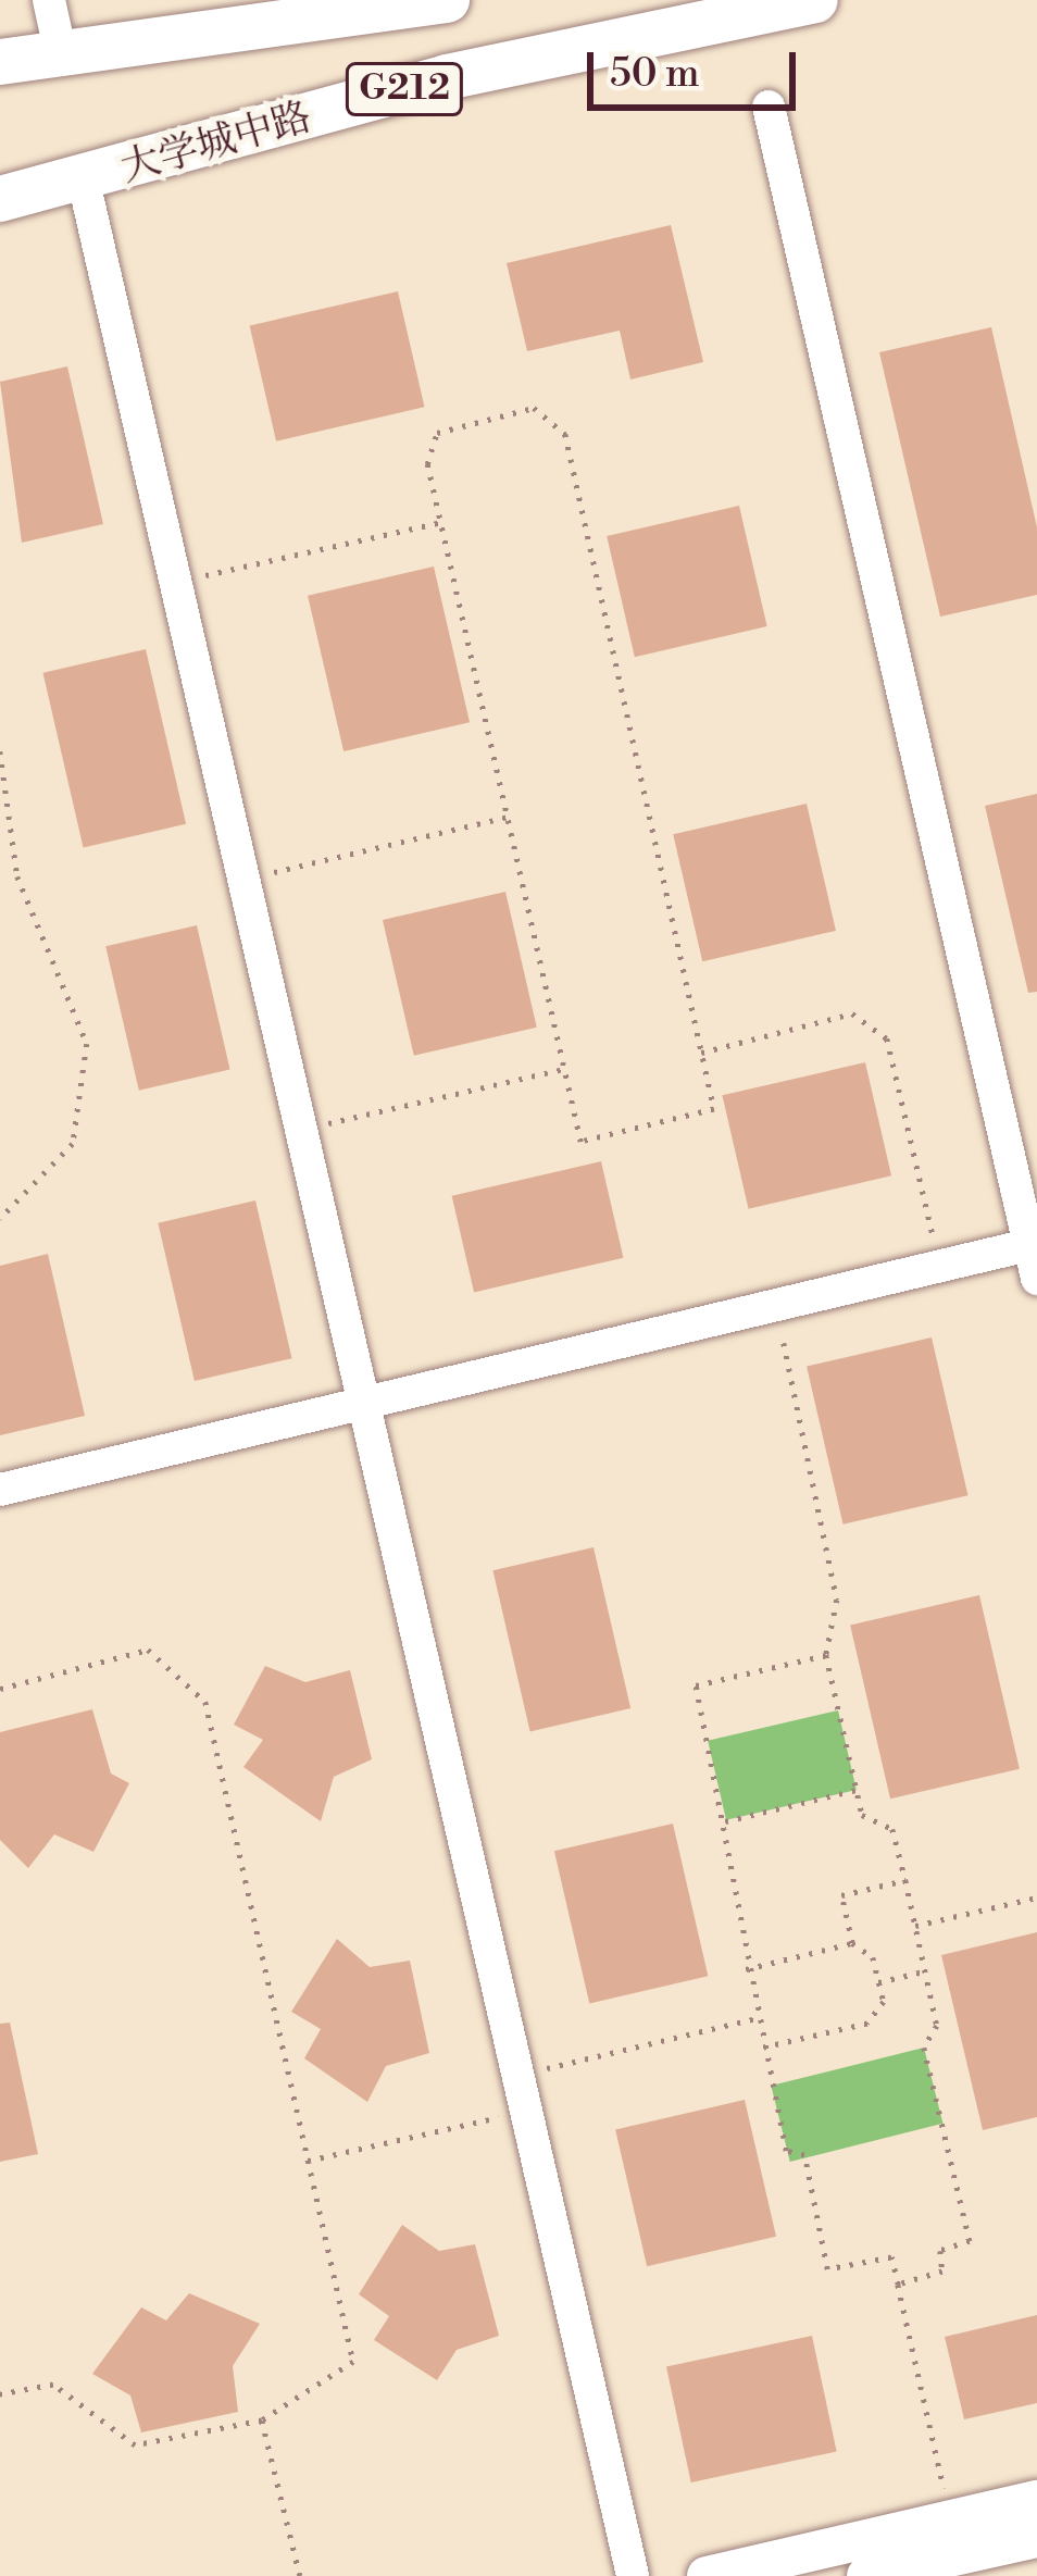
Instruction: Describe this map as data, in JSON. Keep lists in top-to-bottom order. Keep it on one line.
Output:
{"streets":{"highway":["G212","大学城中路"]},"scale_bar":"50 m"}
